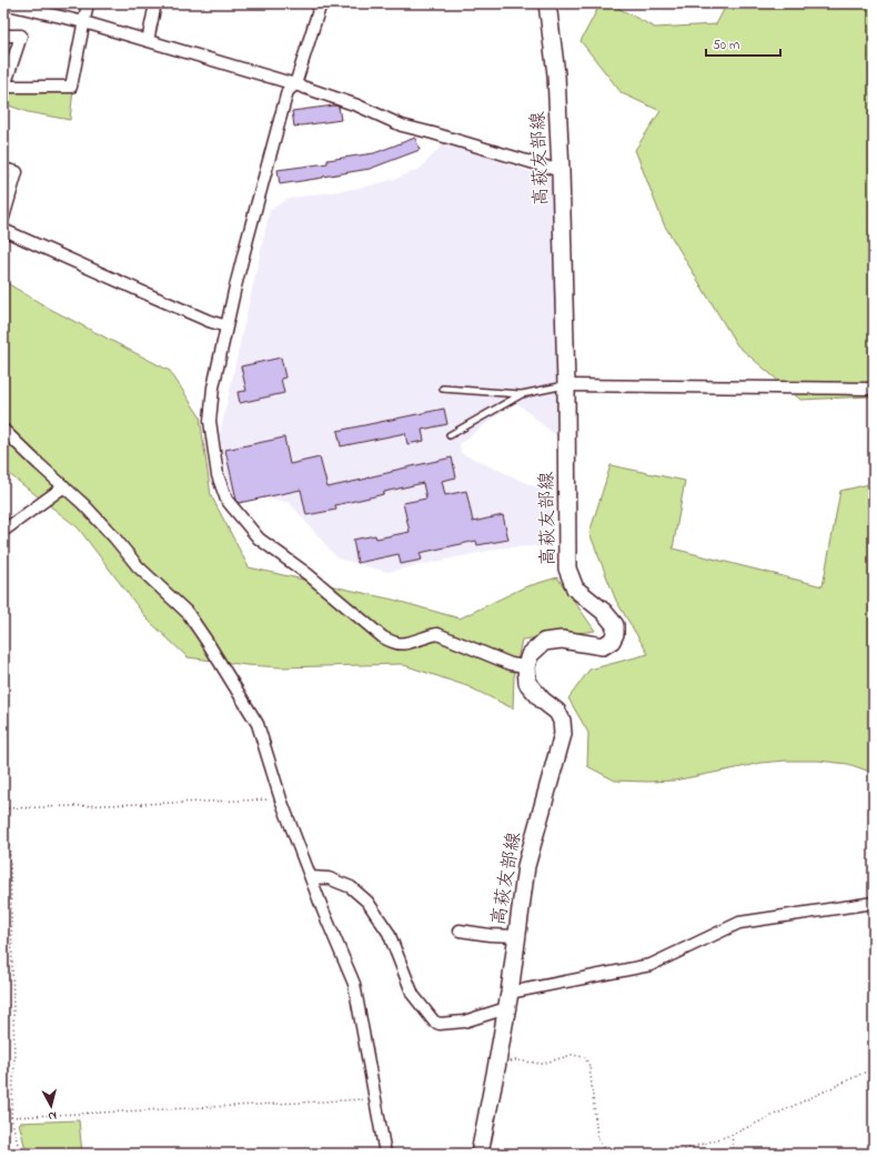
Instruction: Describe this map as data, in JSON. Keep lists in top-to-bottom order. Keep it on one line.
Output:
{"streets":{"main road":["高萩友部線"]},"scale_bar":"50 m","north":"bottom"}
